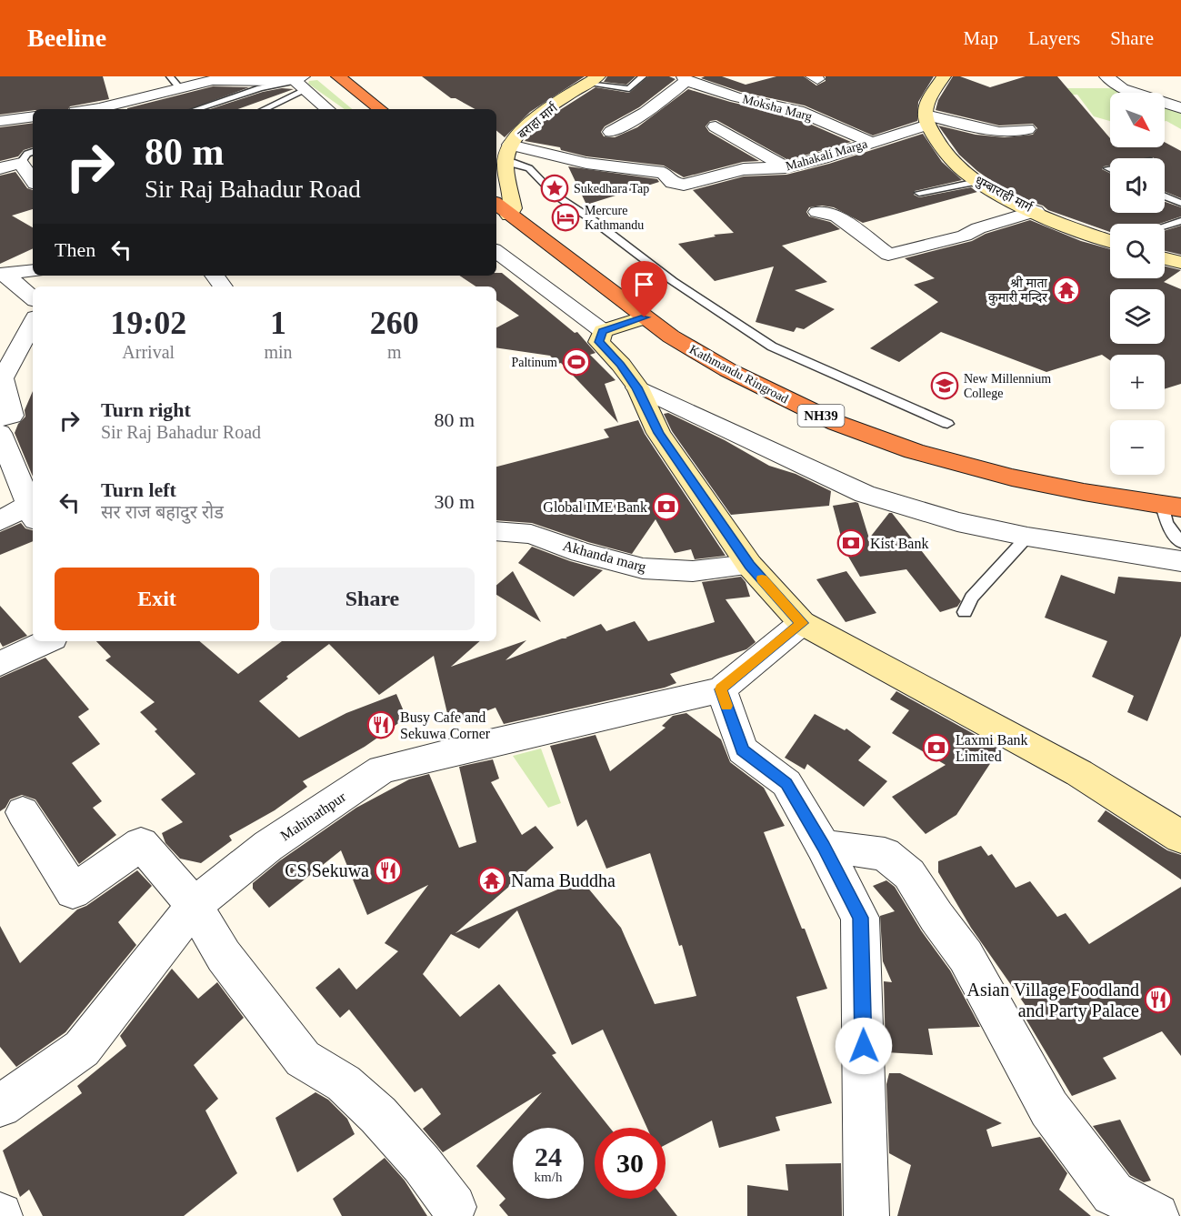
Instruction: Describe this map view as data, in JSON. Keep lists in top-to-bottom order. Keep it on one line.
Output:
{"streets":{"highway":["Kathmandu Ringroad","NH39"],"main road":["बराहा मार्ग","धुम्बाराही मार्ग"],"street":["Moksha Marg","Mahakali Marga","Akhanda marg","Mahinathpur"]},"crossings":[["Moksha Marg","Mahakali Marga"],["बराहा मार्ग","Mahakali Marga"],["बराहा मार्ग","Kathmandu Ringroad"],["Mahakali Marga","धुम्बाराही मार्ग"]],"places":{"place":["Sukedhara Tap"],"hotel":["Mercure Kathmandu"],"temple":["श्री माता कुमारी मन्दिर","Nama Buddha"],"sports":["Paltinum"],"school or university":["New Millennium College"],"bank":["Global IME Bank","Kist Bank","Laxmi Bank Limited"],"restaurant":["Busy Cafe and Sekuwa Corner","CS Sekuwa","Asian Village Foodland and Party Palace"]},"north":"bottom right","page":{"header":"Beeline","nav":["Map","Layers","Share"],"map_buttons":["+","−"],"turn":["80 m","Sir Raj Bahadur Road"],"then":"Then","eta":["19:02","Arrival","1","min","260","m"],"list":[{"name":"Turn right","note":"Sir Raj Bahadur Road","value":"80 m"},{"name":"Turn left","note":"सर राज बहादुर रोड","value":"30 m"}],"buttons":["Exit","Share"],"speed":"24 km/h","limit":"30"}}
